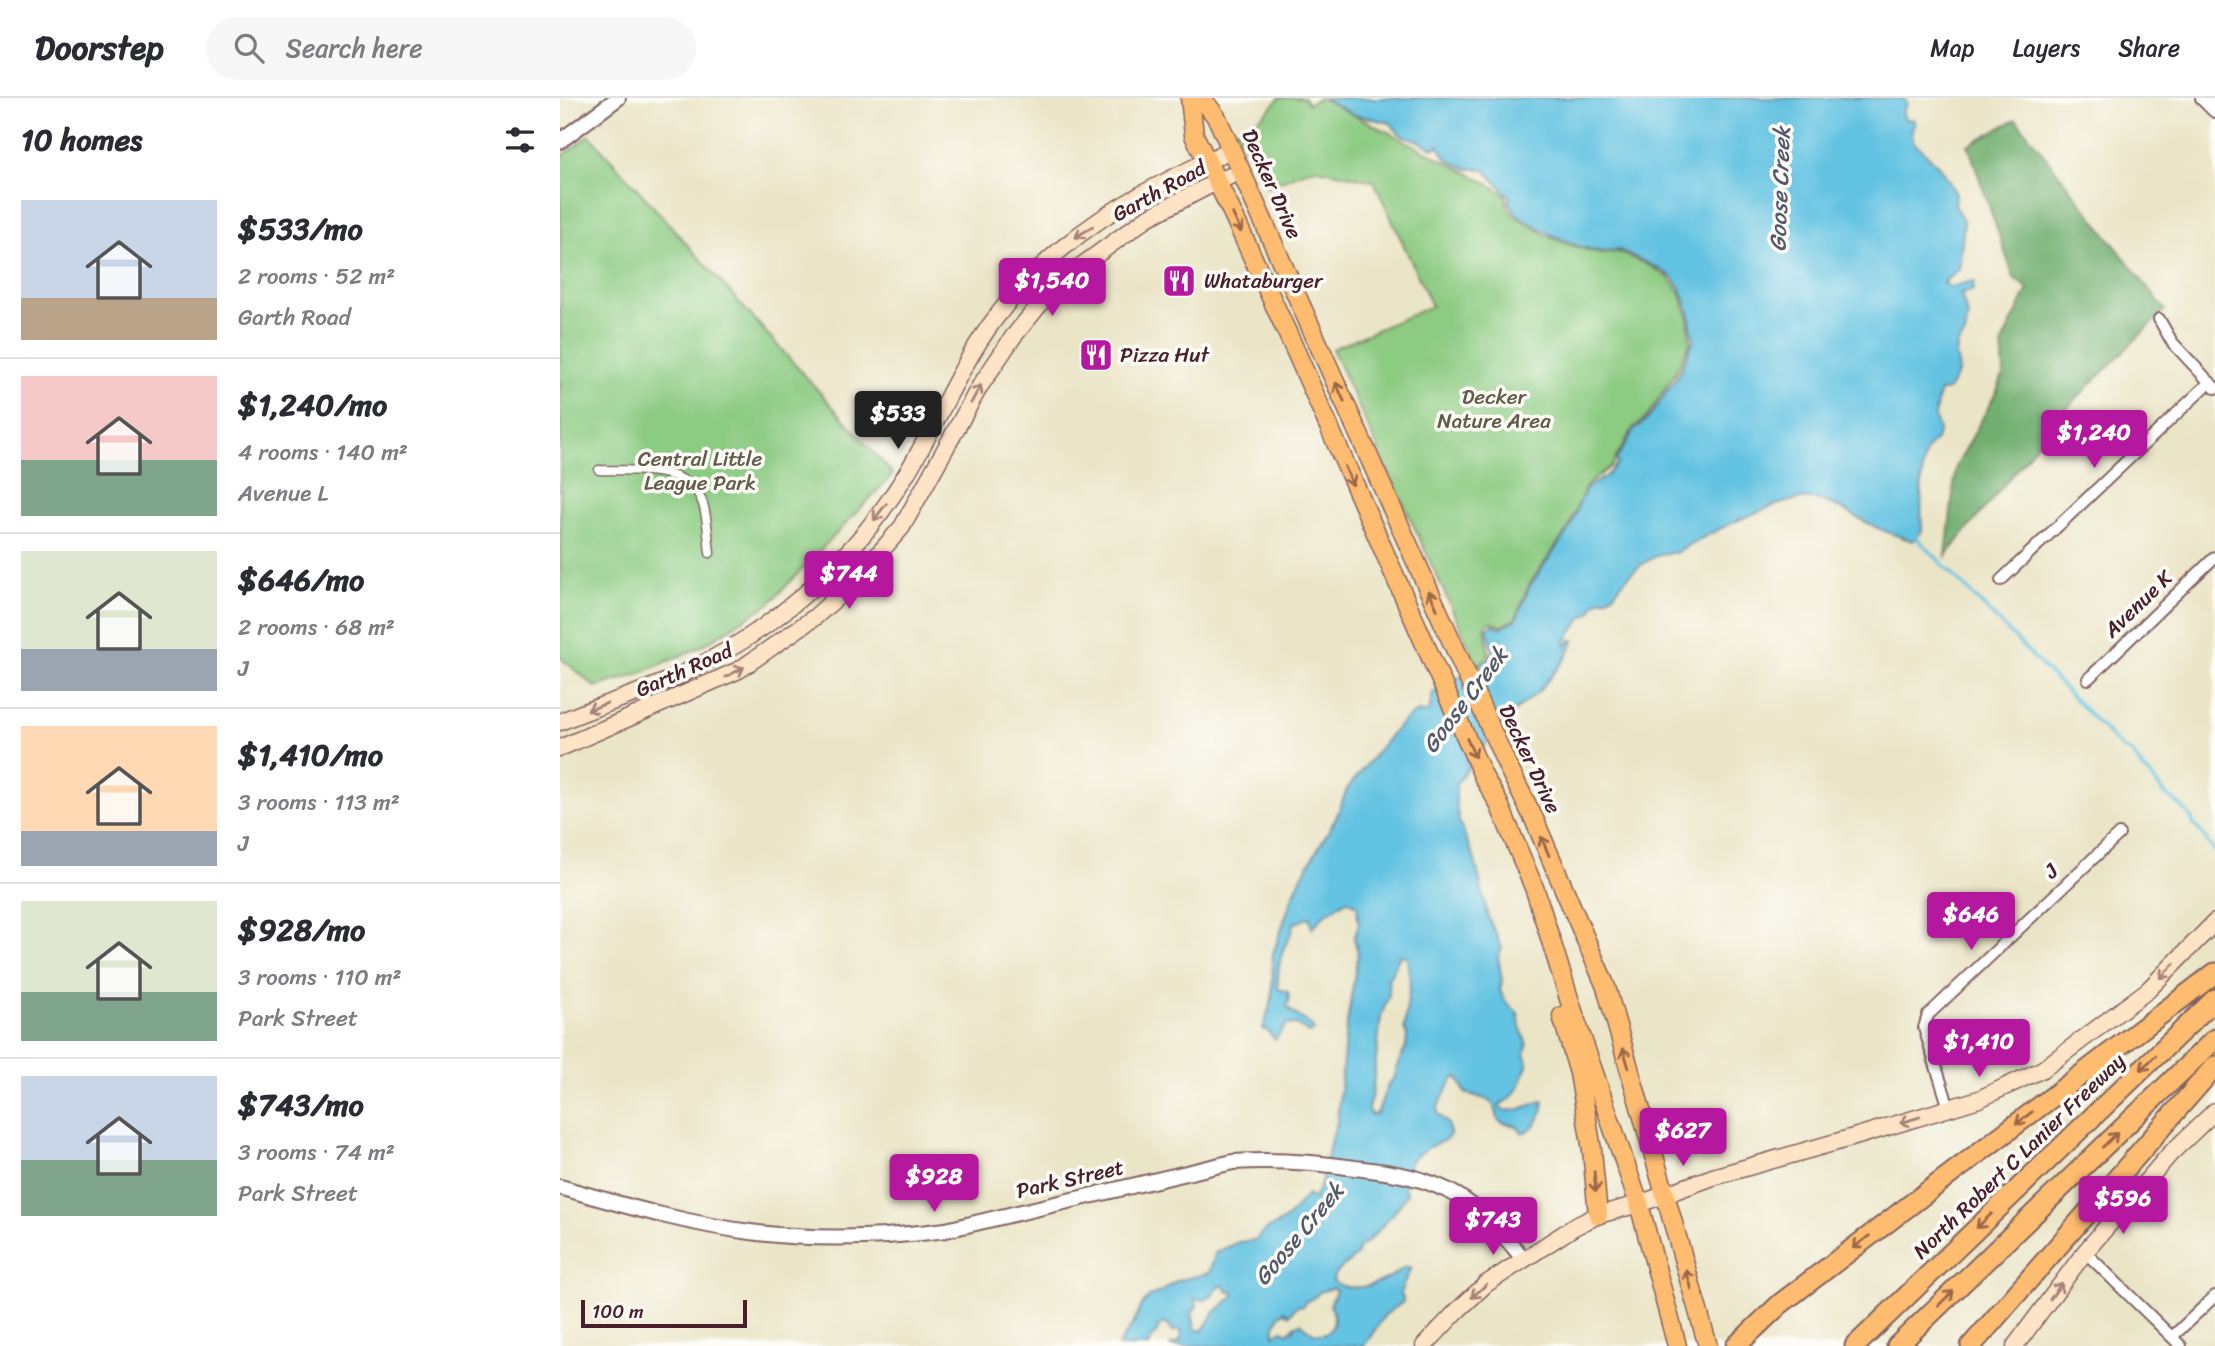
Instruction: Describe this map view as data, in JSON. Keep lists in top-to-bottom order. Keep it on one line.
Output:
{"streets":{"highway":["North Robert C Lanier Freeway"],"main road":["Decker Drive","Garth Road"],"street":["Avenue K","J","Park Street"]},"crossings":[["Decker Drive","Garth Road"]],"water":["Goose Creek"],"parks":["Decker Nature Area","Central Little League Park"],"places":{"restaurant":["Whataburger","Pizza Hut"]},"scale_bar":"100 m","page":{"header":"Doorstep","search":"Search here","nav":["Map","Layers","Share"],"heading":"10 homes","list":[{"name":"$533/mo","note":"2 rooms · 52 m² · Garth Road"},{"name":"$1,240/mo","note":"4 rooms · 140 m² · Avenue L"},{"name":"$646/mo","note":"2 rooms · 68 m² · J"},{"name":"$1,410/mo","note":"3 rooms · 113 m² · J"},{"name":"$928/mo","note":"3 rooms · 110 m² · Park Street"},{"name":"$743/mo","note":"3 rooms · 74 m² · Park Street"}],"price":["$1,540","$533","$1,240","$744","$646","$1,410","$627","$928","$596","$743"],"scale":"100 m"}}
